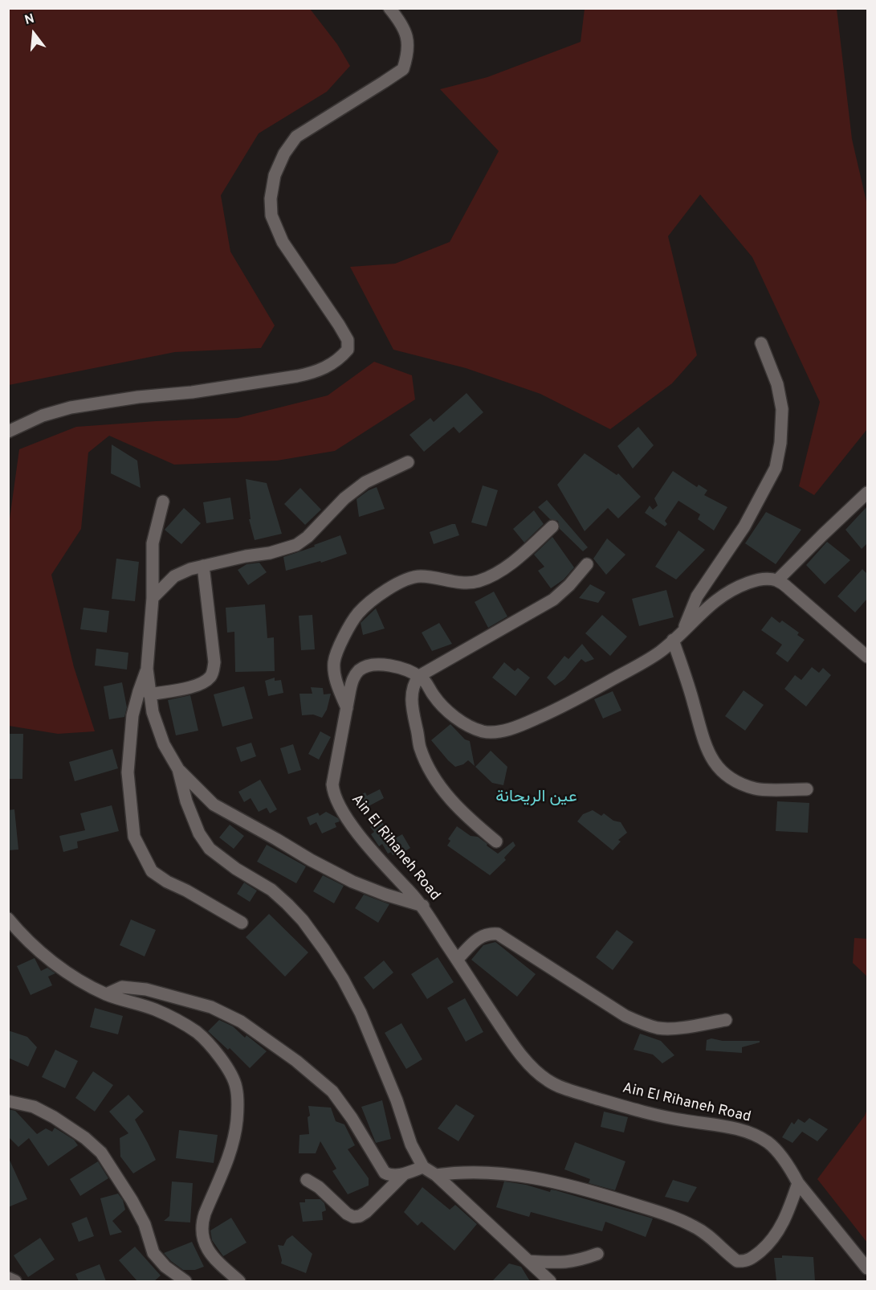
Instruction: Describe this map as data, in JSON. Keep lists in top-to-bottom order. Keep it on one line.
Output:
{"streets":{"street":["Ain El Rihaneh Road"]},"districts":["عين الريحانة"],"north":"top"}
